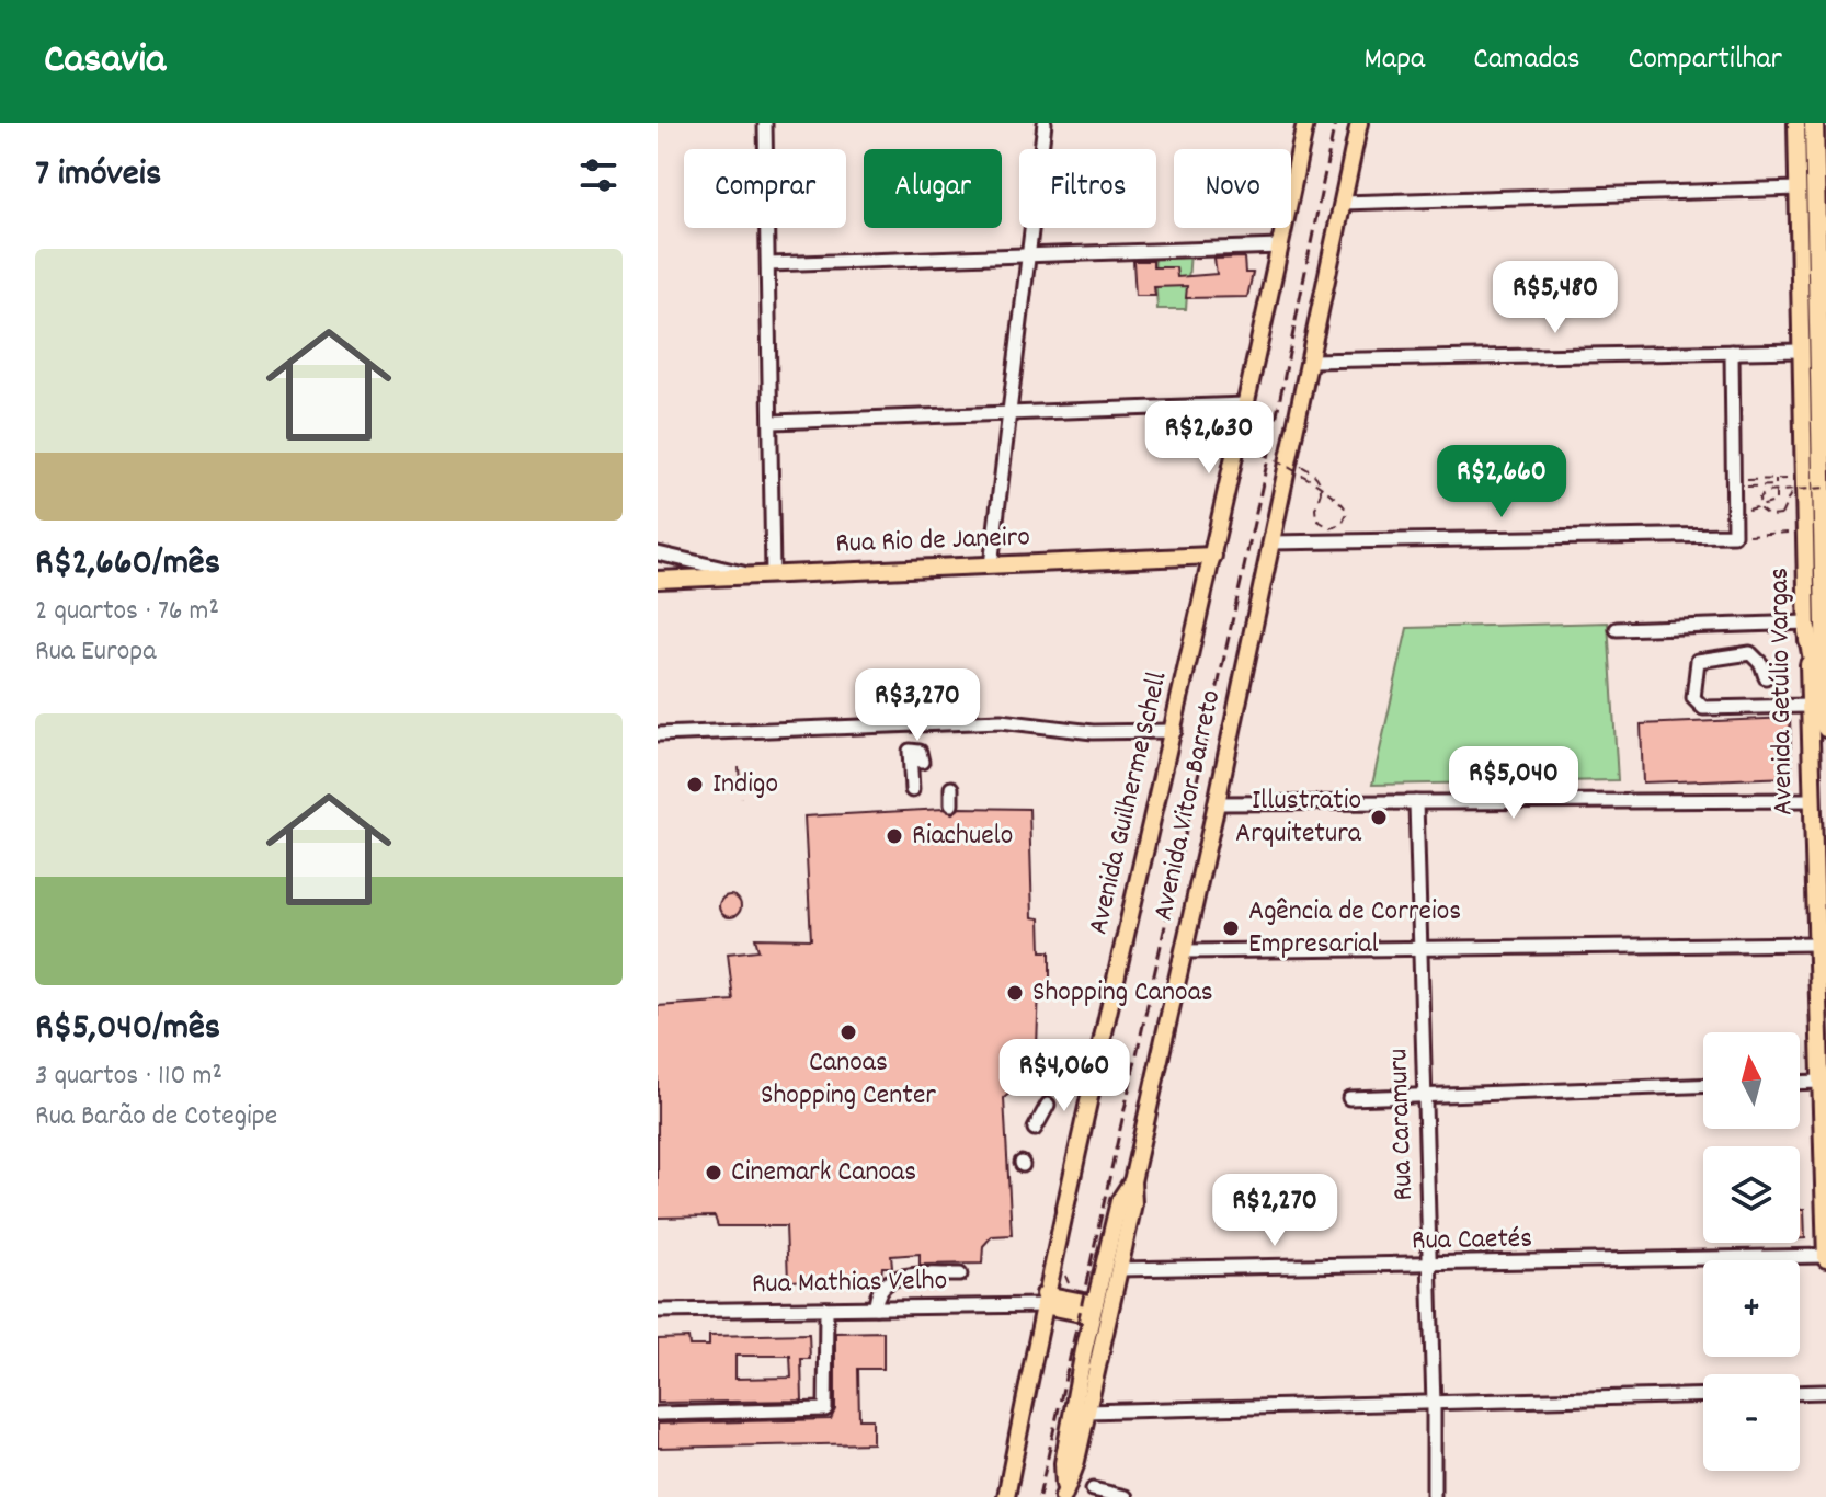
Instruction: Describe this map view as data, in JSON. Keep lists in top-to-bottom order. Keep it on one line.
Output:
{"streets":{"main road":["Rua Rio de Janeiro","Avenida Getúlio Vargas","Avenida Guilherme Schell","Avenida Vitor Barreto"],"street":["Rua Caramuru","Rua Caetés","Rua Mathias Velho"]},"crossings":[["Rua Rio de Janeiro","Avenida Guilherme Schell"],["Avenida Getúlio Vargas","Rua Caetés"],["Avenida Guilherme Schell","Rua Mathias Velho"],["Avenida Vitor Barreto","Rua Caetés"],["Rua Caramuru","Rua Caetés"]],"places":["Indigo","Illustratio Arquitetura","Riachuelo","Agência de Correios Empresarial","Shopping Canoas","Canoas Shopping Center","Cinemark Canoas"],"north":"top","page":{"header":"Casavia","nav":["Mapa","Camadas","Compartilhar"],"heading":"7 imóveis","chip":["Comprar","Alugar","Filtros","Novo"],"list":[{"name":"R$2,660/mês","note":"2 quartos · 76 m² · Rua Europa"},{"name":"R$5,040/mês","note":"3 quartos · 110 m² · Rua Barão de Cotegipe"}],"price":["R$5,480","R$2,630","R$2,660","R$3,270","R$5,040","R$4,060","R$2,270"],"map_buttons":["+","−"]}}
